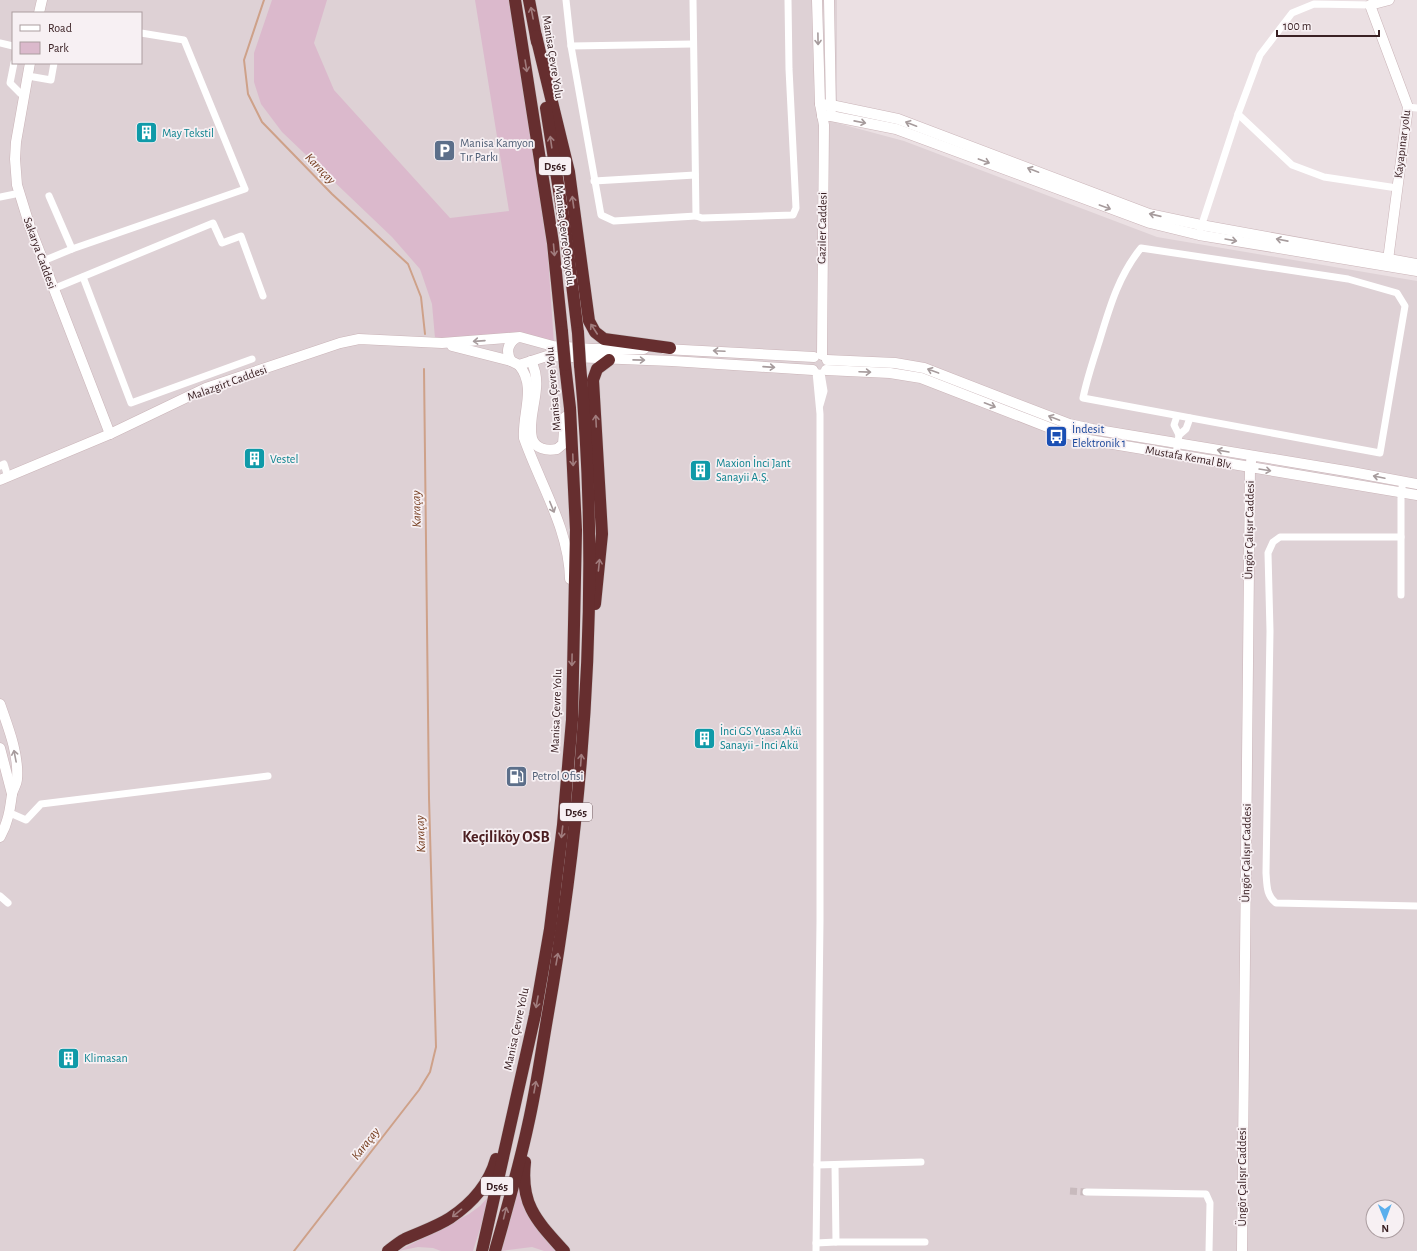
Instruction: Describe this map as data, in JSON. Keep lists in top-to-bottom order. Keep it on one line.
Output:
{"streets":{"highway":["Manisa Çevre Yolu","D565","Manisa Çevre Otoyolu"],"street":["Kayapınar yolu","Gaziler Caddesi","Sakarya Caddesi","Malazgirt Caddesi","Mustafa Kemal Blv.","Üngör Çalışır Caddesi"]},"crossings":[["Manisa Çevre Yolu","D565"],["Manisa Çevre Yolu","Manisa Çevre Otoyolu"],["Gaziler Caddesi","Mustafa Kemal Blv."],["Sakarya Caddesi","Malazgirt Caddesi"],["Mustafa Kemal Blv.","Üngör Çalışır Caddesi"]],"one_way":["Manisa Çevre Otoyolu"],"districts":["Keçiliköy OSB"],"water":["Karaçay"],"places":{"building":["May Tekstil","Vestel","Maxion İnci Jant Sanayii A.Ş.","İnci GS Yuasa Akü Sanayii - İnci Akü","Klimasan"],"parking":["Manisa Kamyon Tır Parkı"],"bus stop":["İndesit Elektronik 1"],"fuel station":["Petrol Ofisi"]},"legend":["Road","Park"],"scale_bar":"100 m","north":"bottom"}
